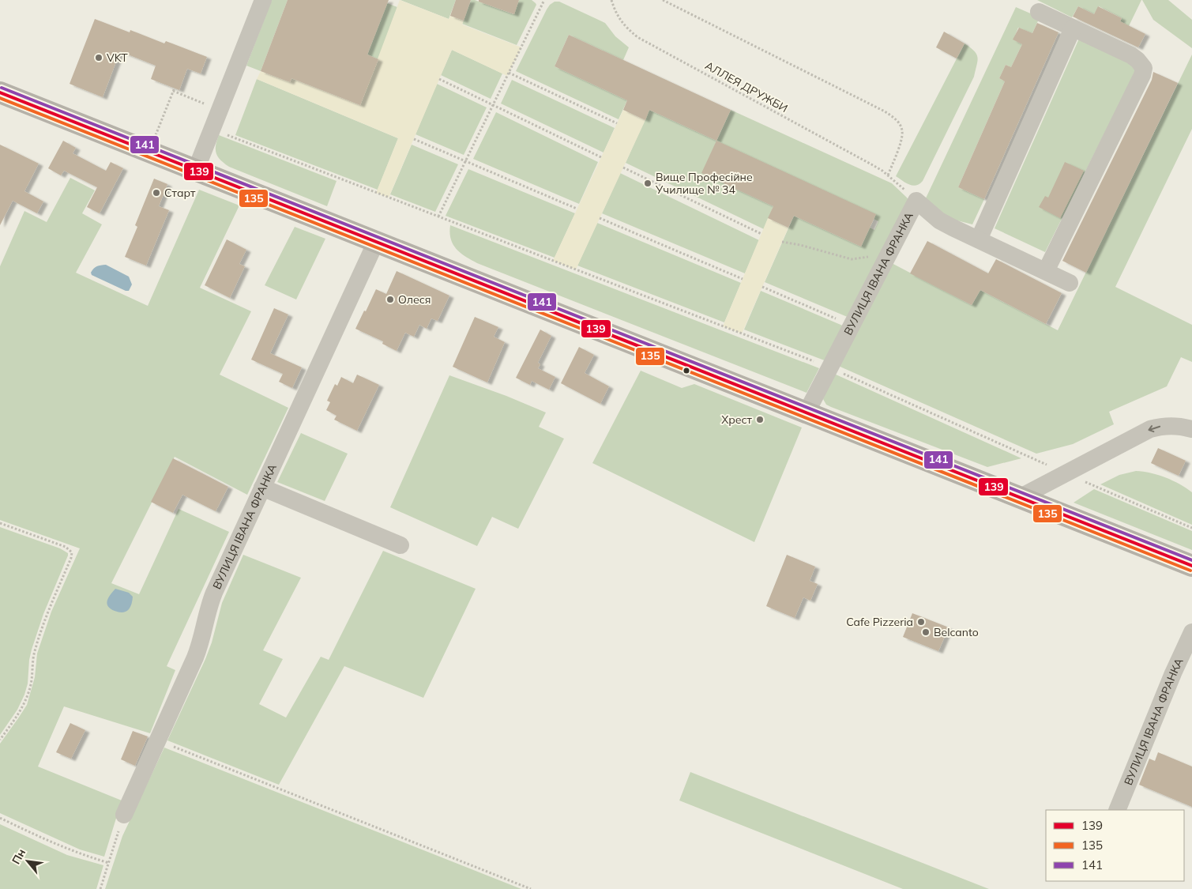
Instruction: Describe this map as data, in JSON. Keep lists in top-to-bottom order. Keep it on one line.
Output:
{"streets":{"street":["ВУЛИЦЯ ІВАНА ФРАНКА"],"path":["АЛЛЕЯ ДРУЖБИ"]},"places":["VKT","Вище Професійне Училище № 34","Старт","Олеся","Хрест","Cafe Pizzeria","Belcanto"],"lines":["transit line 141","transit line 139","transit line 135"],"legend":["139","135","141"],"north":"top left"}
